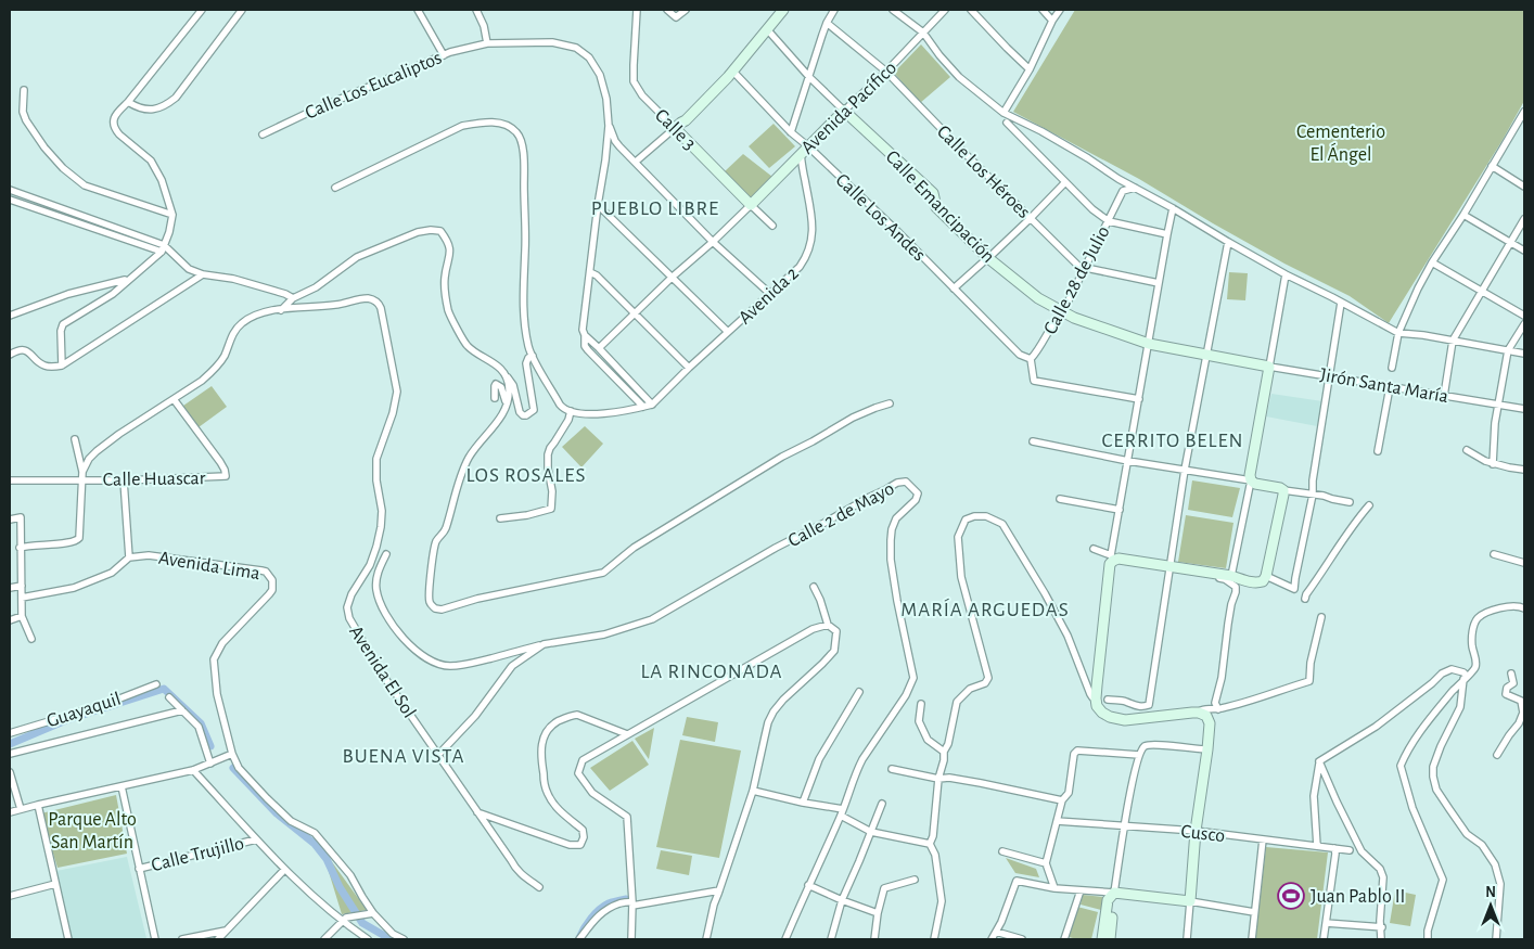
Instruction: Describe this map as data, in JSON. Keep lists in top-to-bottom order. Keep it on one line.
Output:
{"streets":{"street":["Calle Los Eucaliptos","Avenida Pacífico","Calle 3","Calle Los Héroes","Calle Emancipación","Calle Los Andes","Calle 28 de Julio","Avenida 2","Jirón Santa María","Calle Huascar","Calle 2 de Mayo","Avenida Lima","Avenida El Sol","Guayaquil","Cusco","Calle Trujillo"]},"crossings":[["Avenida Pacífico","Calle 3"],["Avenida Pacífico","Calle Los Héroes"],["Avenida Pacífico","Calle Emancipación"],["Avenida Pacífico","Calle Los Andes"],["Avenida Pacífico","Avenida 2"],["Calle Los Héroes","Calle 28 de Julio"],["Calle Emancipación","Calle 28 de Julio"],["Calle Emancipación","Jirón Santa María"],["Calle Los Andes","Calle 28 de Julio"],["Calle Huascar","Avenida El Sol"],["Calle 2 de Mayo","Avenida El Sol"]],"districts":["PUEBLO LIBRE","CERRITO BELEN","LOS ROSALES","MARÍA ARGUEDAS","LA RINCONADA","BUENA VISTA"],"parks":["Cementerio El Ángel","Parque Alto San Martín"],"places":{"sports":["Juan Pablo II"]},"north":"top"}
